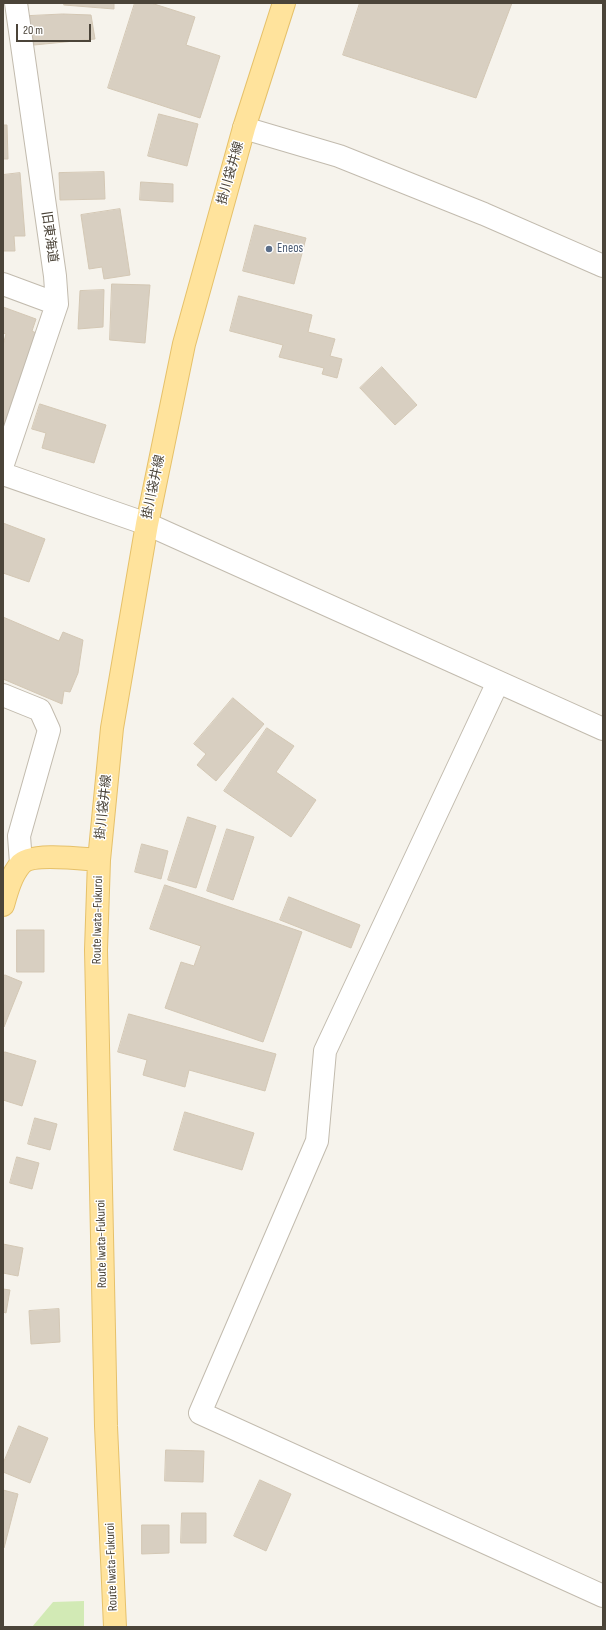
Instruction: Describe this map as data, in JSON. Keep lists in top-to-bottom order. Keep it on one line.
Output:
{"streets":{"main road":["掛川袋井線","Route Iwata-Fukuroi"],"street":["旧東海道"]},"crossings":[["掛川袋井線","Route Iwata-Fukuroi"]],"places":["Eneos"],"scale_bar":"20 m"}
